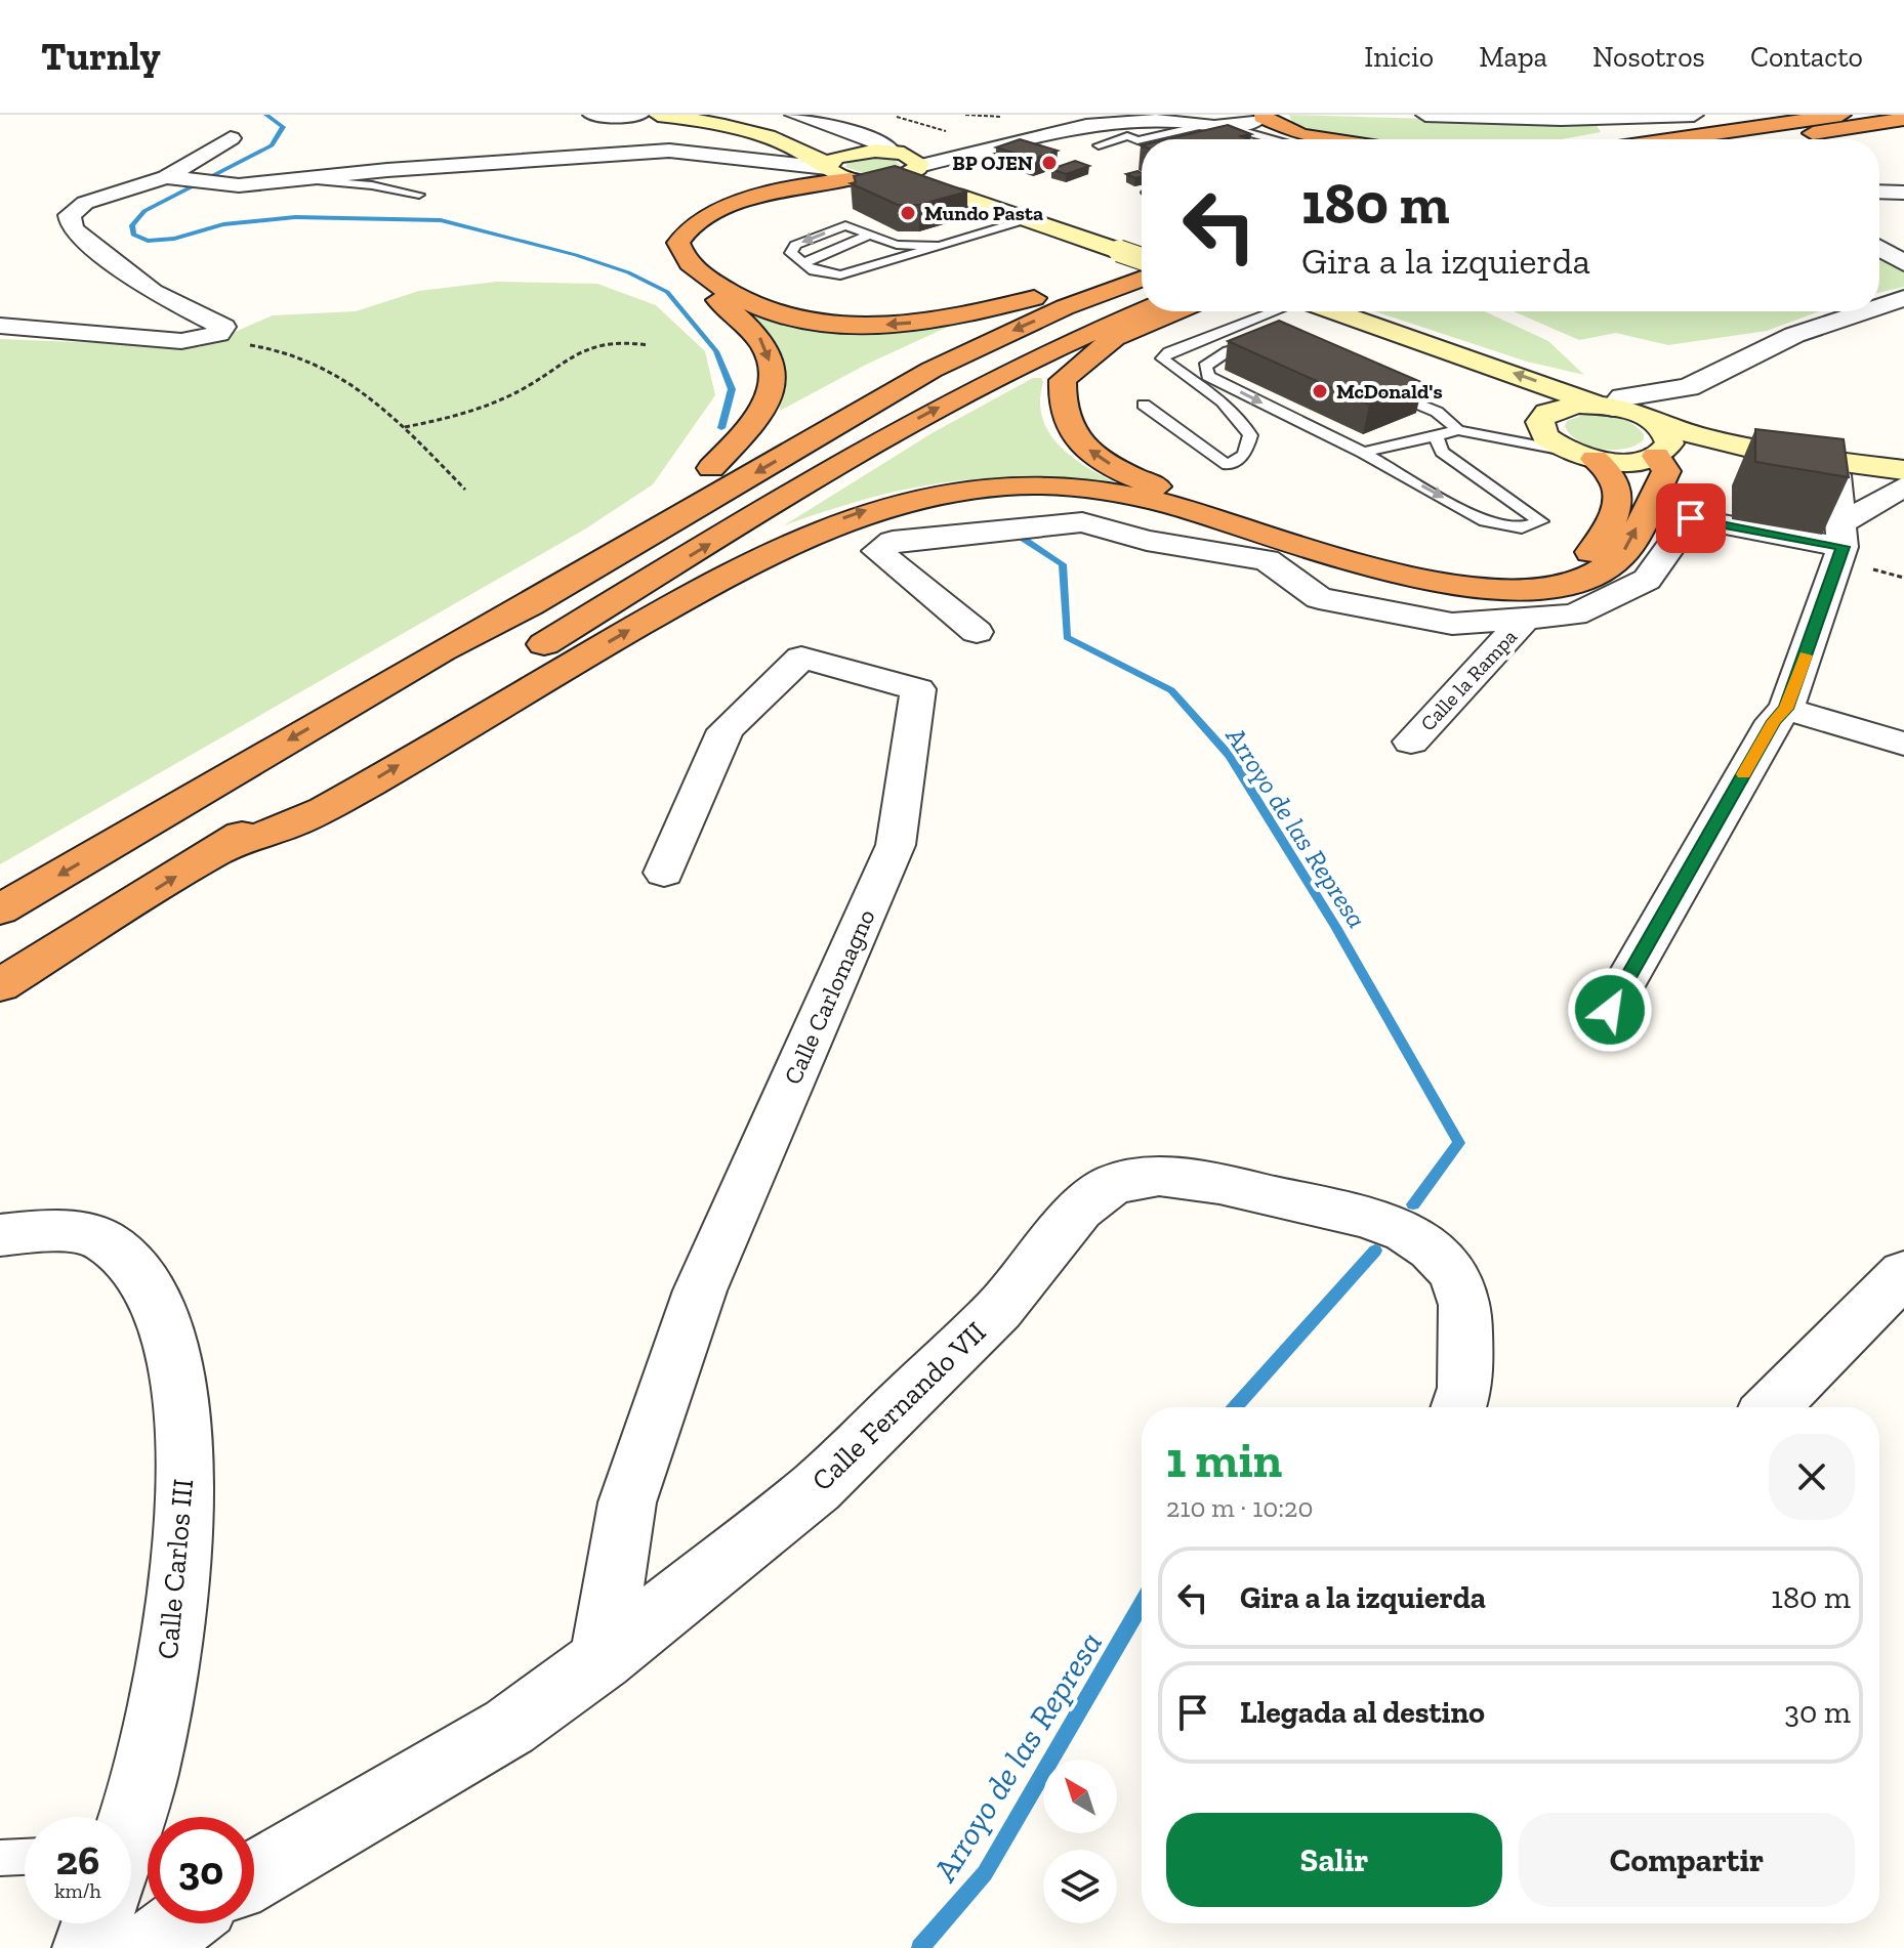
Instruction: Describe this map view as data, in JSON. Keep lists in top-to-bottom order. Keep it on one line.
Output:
{"streets":{"street":["Calle la Rampa","Calle Carlomagno","Calle Fernando VII","Calle Carlos III"]},"crossings":[["Calle Carlomagno","Calle Fernando VII"]],"water":["Arroyo de las Represa"],"places":["BP OJEN","Mundo Pasta","McDonald's"],"north":"top left","page":{"header":"Turnly","nav":["Inicio","Mapa","Nosotros","Contacto"],"turn":["180 m","Gira a la izquierda"],"heading":["1 min","210 m · 10:20"],"list":[{"name":"Gira a la izquierda","value":"180 m"},{"name":"Llegada al destino","value":"30 m"}],"buttons":["Salir","Compartir"],"speed":"26 km/h","limit":"30"}}
